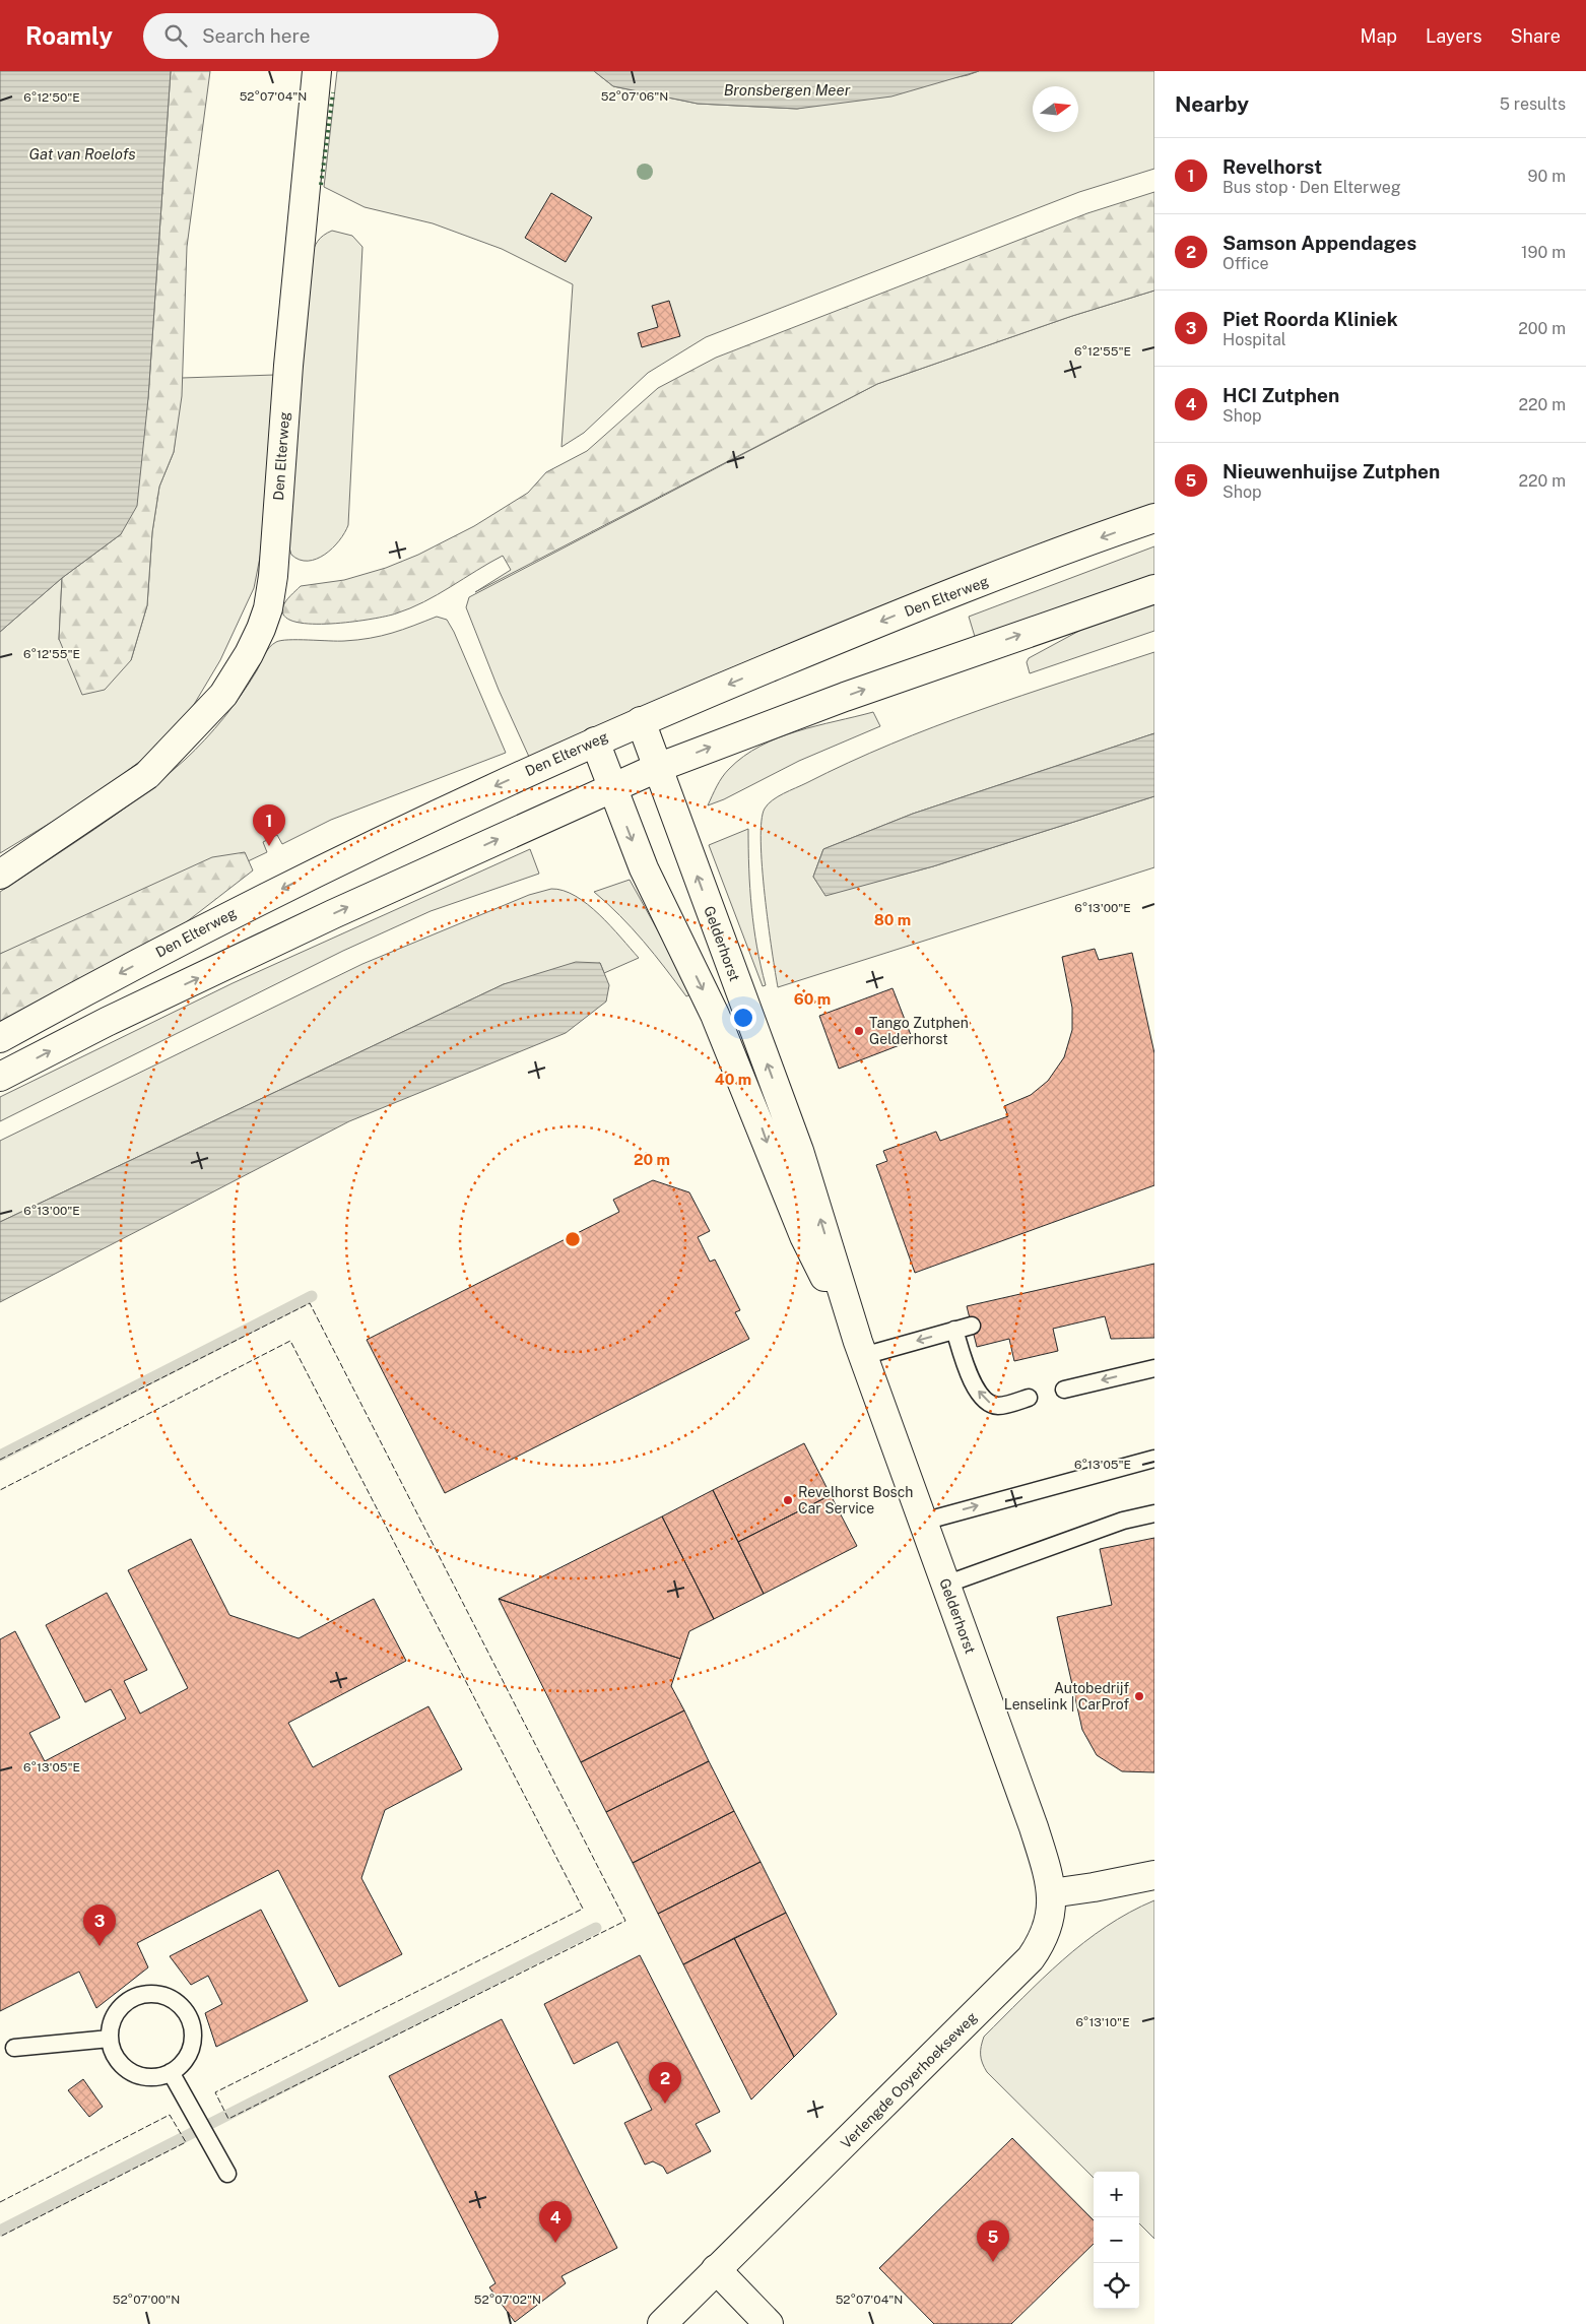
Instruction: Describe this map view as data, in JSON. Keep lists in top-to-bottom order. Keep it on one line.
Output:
{"streets":{"street":["Den Elterweg","Gelderhorst","Verlengde Ooyerhoekseweg"]},"crossings":[["Den Elterweg","Gelderhorst"],["Gelderhorst","Verlengde Ooyerhoekseweg"]],"water":["Bronsbergen Meer","Gat van Roelofs"],"places":["Tango Zutphen Gelderhorst","Revelhorst Bosch Car Service","Autobedrijf Lenselink | CarProf"],"north":"right","page":{"header":"Roamly","search":"Search here","nav":["Map","Layers","Share"],"heading":["Nearby","5 results"],"list":[{"mark":"1","name":"Revelhorst","note":"Bus stop · Den Elterweg","value":"90 m"},{"mark":"2","name":"Samson Appendages","note":"Office","value":"190 m"},{"mark":"3","name":"Piet Roorda Kliniek","note":"Hospital","value":"200 m"},{"mark":"4","name":"HCI Zutphen","note":"Shop","value":"220 m"},{"mark":"5","name":"Nieuwenhuijse Zutphen","note":"Shop","value":"220 m"}],"pins":["1","3","2","4","5"],"map_buttons":["+","−"]},"coordinates":["52°07'04\"N","52°07'06\"N","6°12'50\"E","6°12'55\"E","6°13'00\"E","6°13'05\"E","6°13'10\"E","52°07'00\"N","52°07'02\"N"],"rings":["80 m","60 m","40 m","20 m"]}
